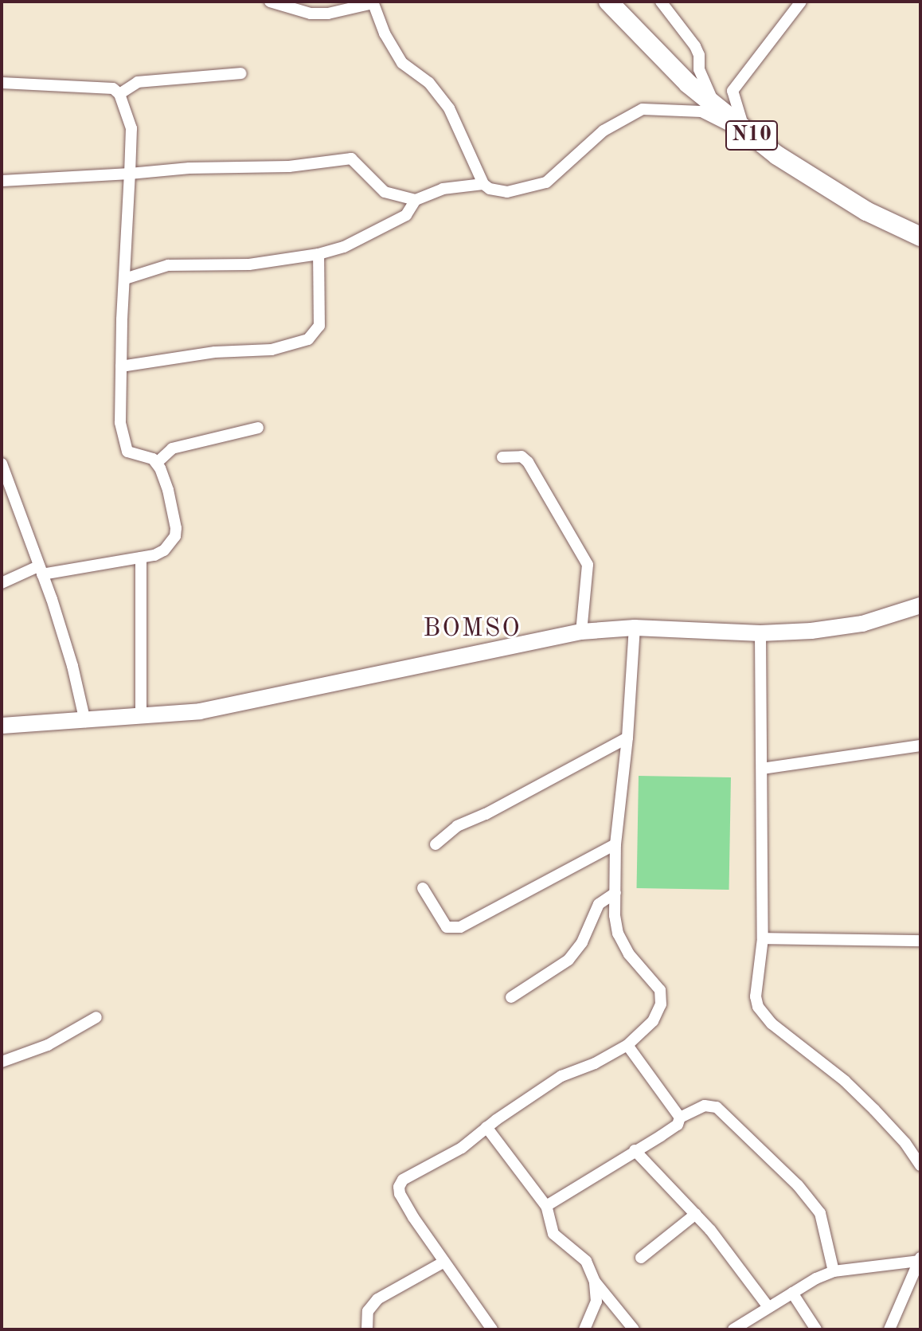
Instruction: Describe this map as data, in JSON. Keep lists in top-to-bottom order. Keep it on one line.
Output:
{"streets":{"highway":["N10"]},"districts":["BOMSO"]}
